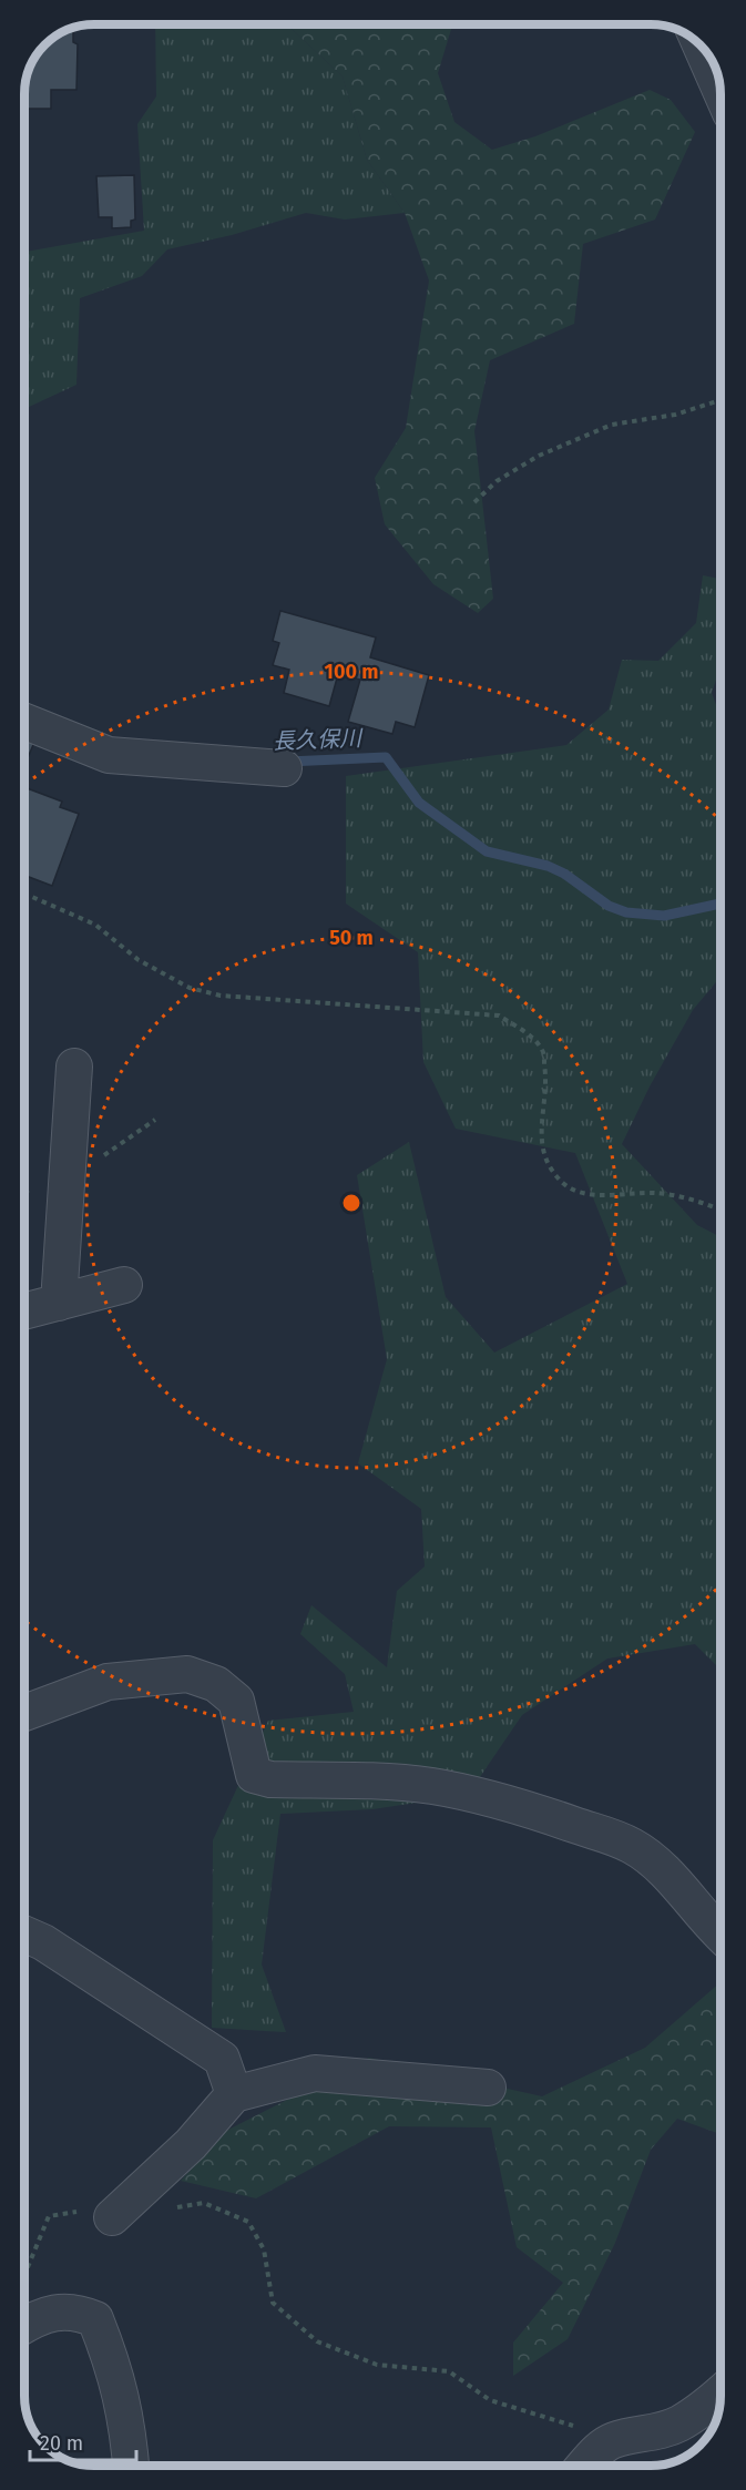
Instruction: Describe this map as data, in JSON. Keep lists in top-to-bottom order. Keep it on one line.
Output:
{"water":["長久保川"],"scale_bar":"20 m","rings":["100 m","50 m"]}
